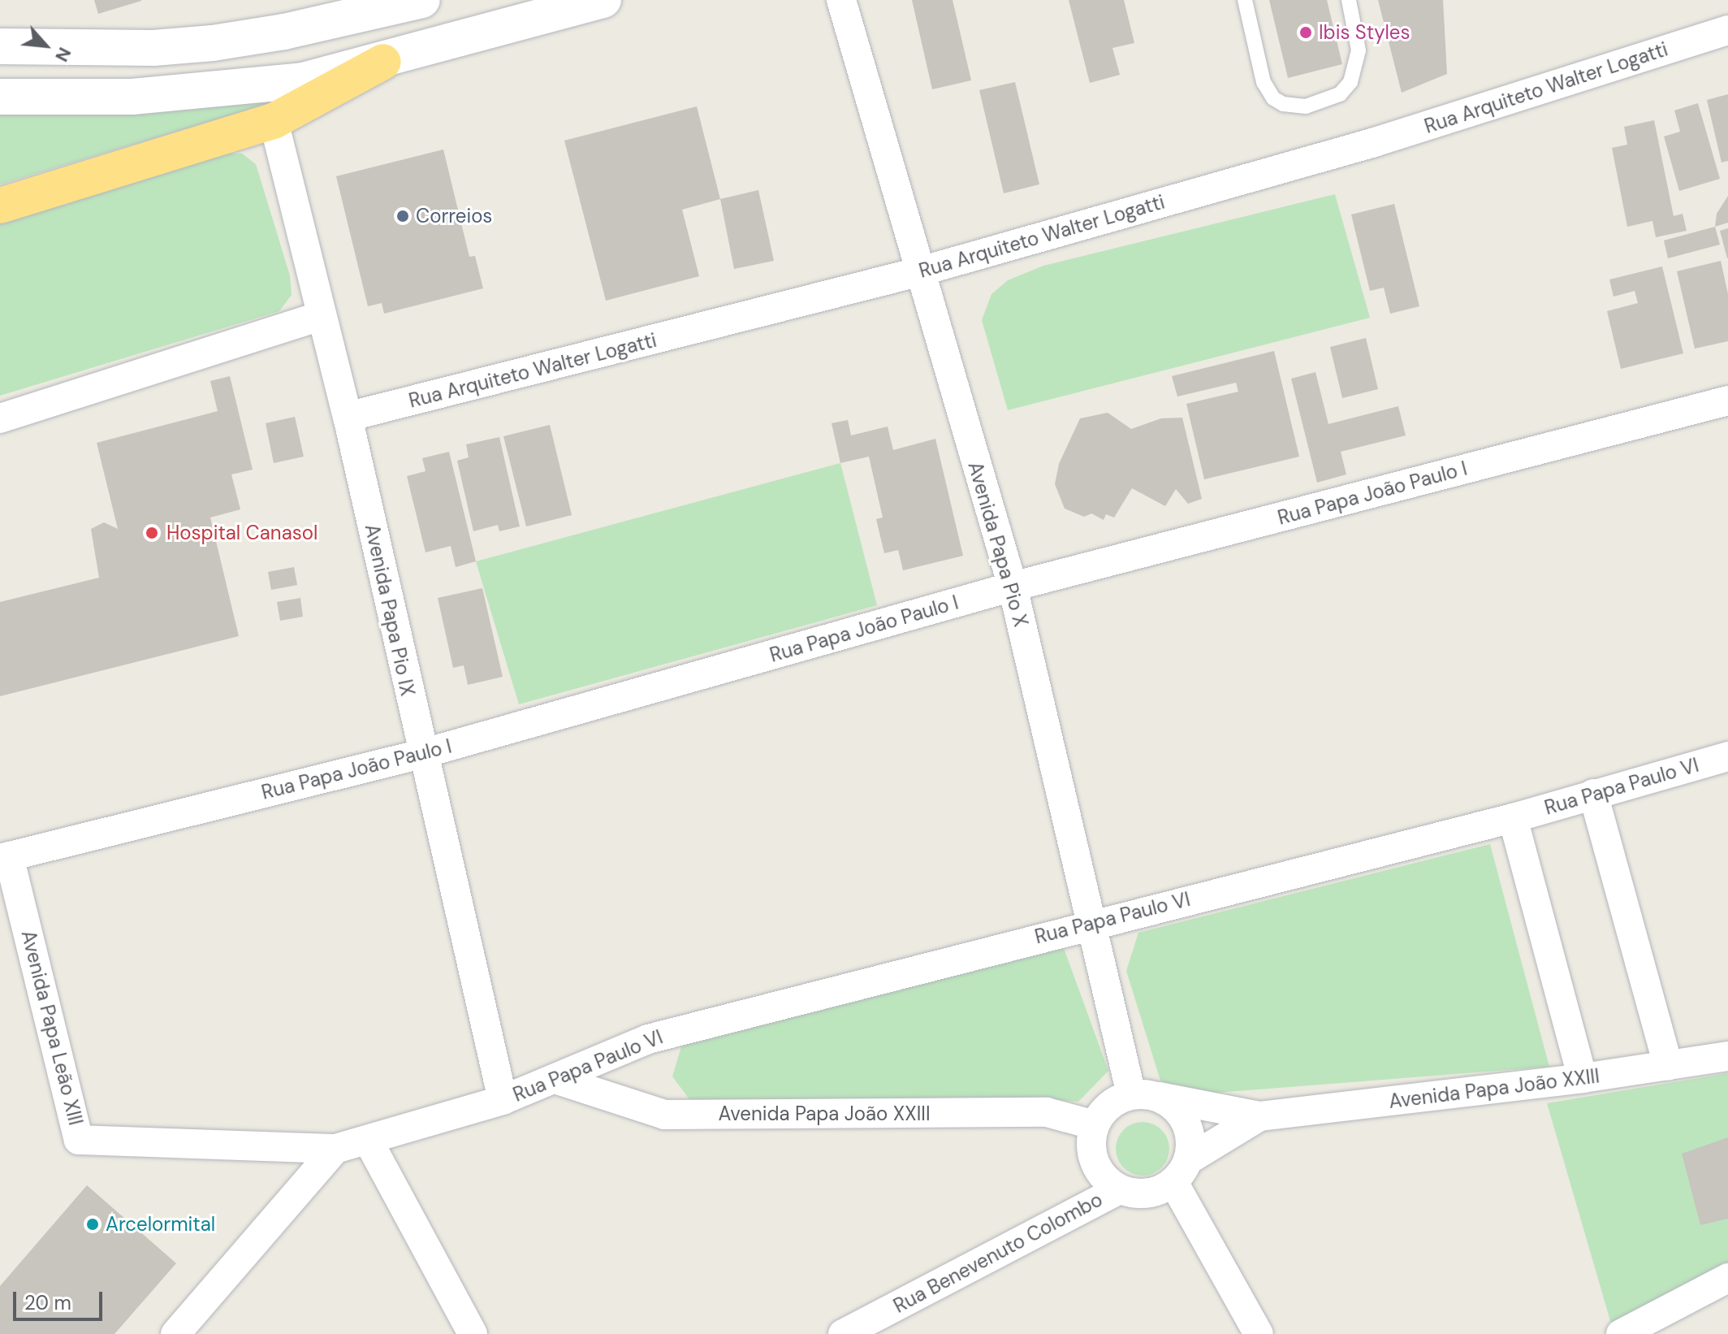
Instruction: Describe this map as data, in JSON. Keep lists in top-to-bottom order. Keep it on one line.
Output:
{"streets":{"street":["Rua Arquiteto Walter Logatti","Rua Papa João Paulo I","Avenida Papa Pio X","Avenida Papa Pio IX","Rua Papa Paulo VI","Avenida Papa Leão XIII","Avenida Papa João XXIII","Rua Benevenuto Colombo"]},"crossings":[["Rua Arquiteto Walter Logatti","Avenida Papa Pio X"],["Rua Arquiteto Walter Logatti","Avenida Papa Pio IX"],["Rua Papa João Paulo I","Avenida Papa Pio X"],["Rua Papa João Paulo I","Avenida Papa Pio IX"],["Rua Papa João Paulo I","Avenida Papa Leão XIII"],["Avenida Papa Pio X","Rua Papa Paulo VI"],["Avenida Papa Pio X","Avenida Papa João XXIII"],["Avenida Papa Pio X","Rua Benevenuto Colombo"],["Avenida Papa Pio IX","Rua Papa Paulo VI"],["Rua Papa Paulo VI","Avenida Papa João XXIII"],["Avenida Papa João XXIII","Rua Benevenuto Colombo"]],"places":["Ibis Styles","Correios","Hospital Canasol","Arcelormital"],"scale_bar":"20 m","north":"bottom right"}
